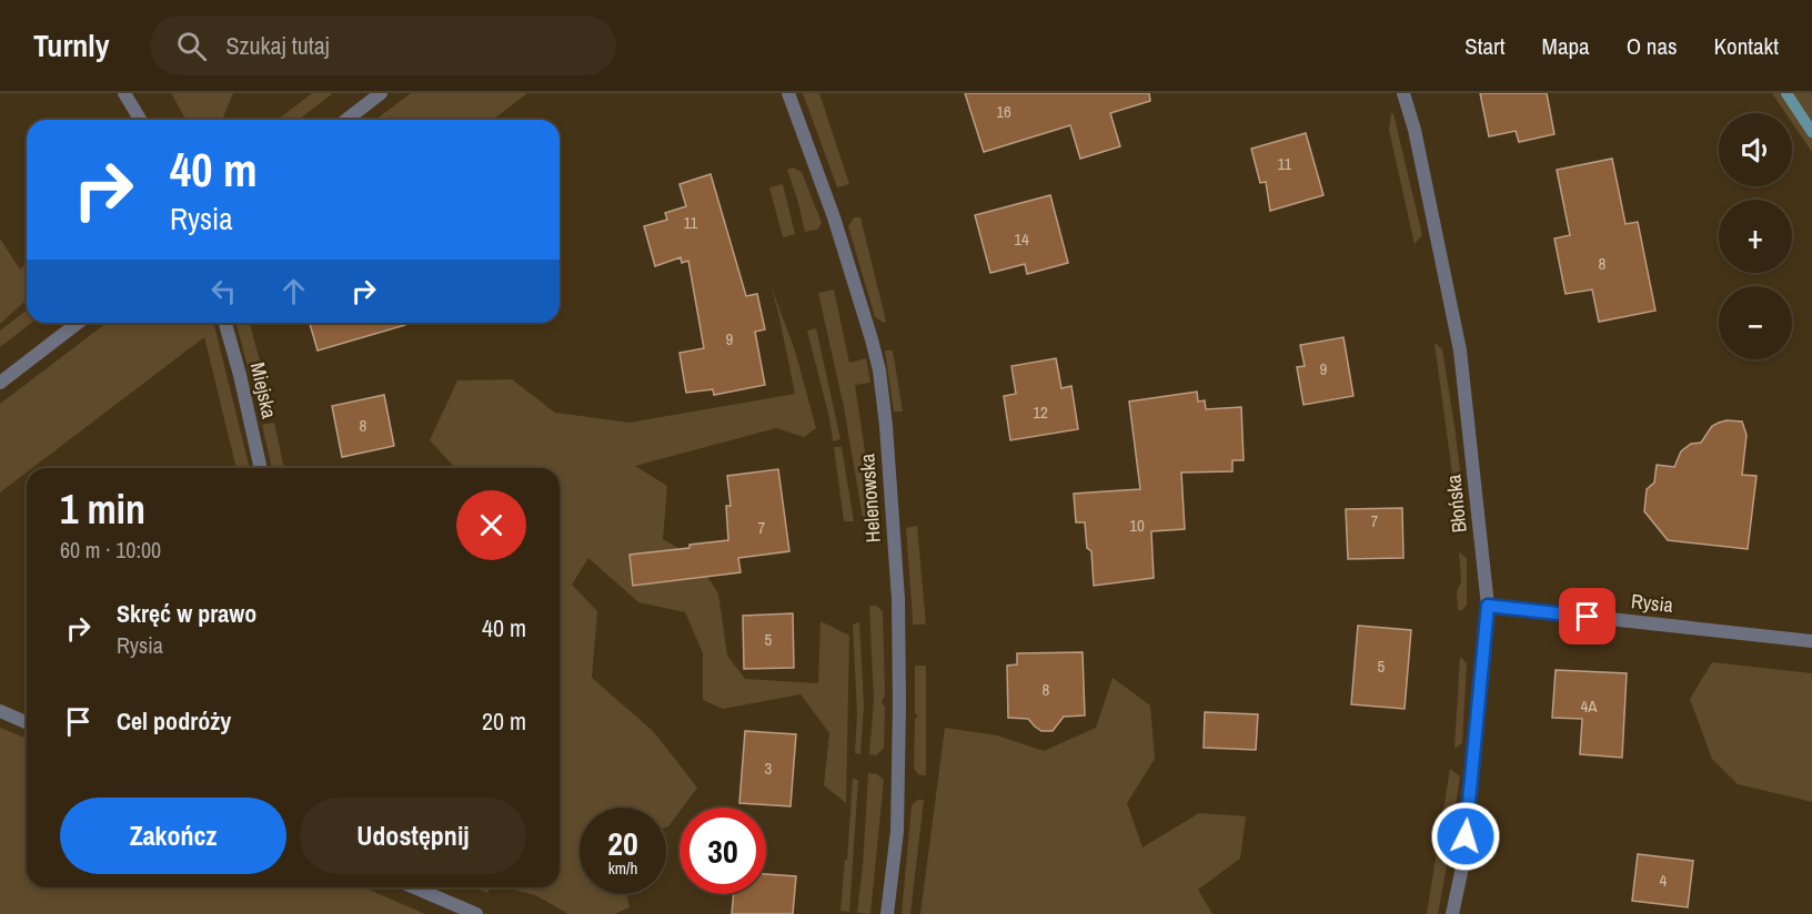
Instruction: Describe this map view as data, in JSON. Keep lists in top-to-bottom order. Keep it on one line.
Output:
{"streets":{"street":["Miejska","Helenowska","Błońska","Rysia"]},"crossings":[["Błońska","Rysia"]],"house_numbers":["16","11","11","14","8","9","9","12","8","7","10","7","5","5","8","4A","3","4"],"page":{"header":"Turnly","search":"Szukaj tutaj","nav":["Start","Mapa","O nas","Kontakt"],"map_buttons":["+","−"],"turn":["40 m","Rysia"],"heading":["1 min","60 m · 10:00"],"list":[{"name":"Skręć w prawo","note":"Rysia","value":"40 m"},{"name":"Cel podróży","value":"20 m"}],"buttons":["Zakończ","Udostępnij"],"speed":"20 km/h","limit":"30"}}
